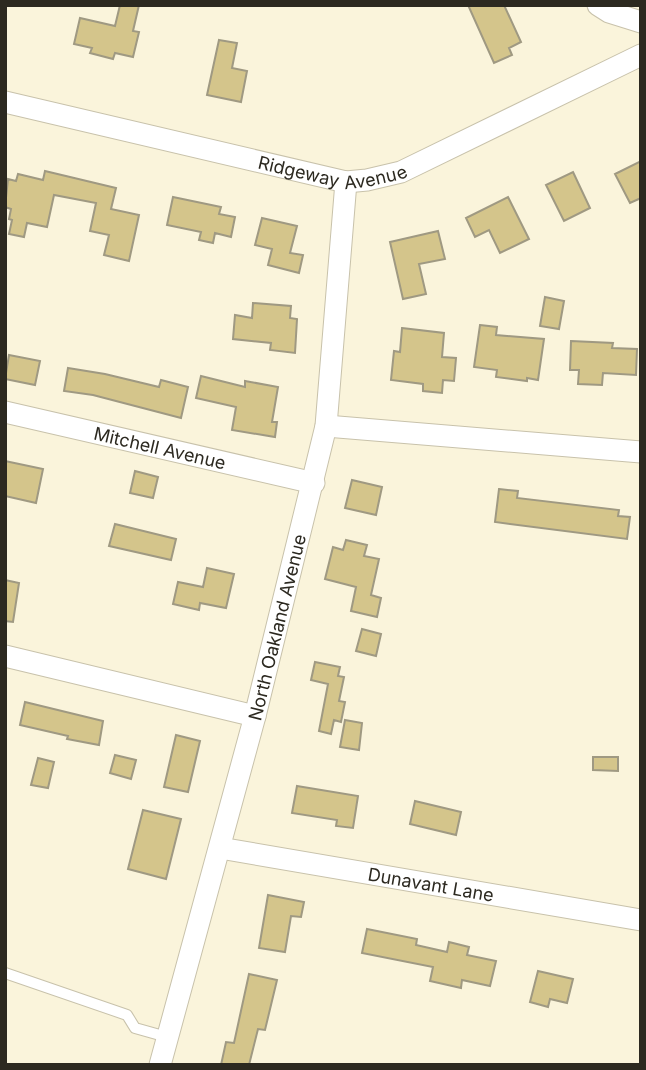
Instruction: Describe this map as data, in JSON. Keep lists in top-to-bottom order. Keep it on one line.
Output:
{"streets":{"street":["Ridgeway Avenue","Mitchell Avenue","North Oakland Avenue","Dunavant Lane"]},"crossings":[["Ridgeway Avenue","North Oakland Avenue"],["Mitchell Avenue","North Oakland Avenue"],["North Oakland Avenue","Dunavant Lane"]]}
